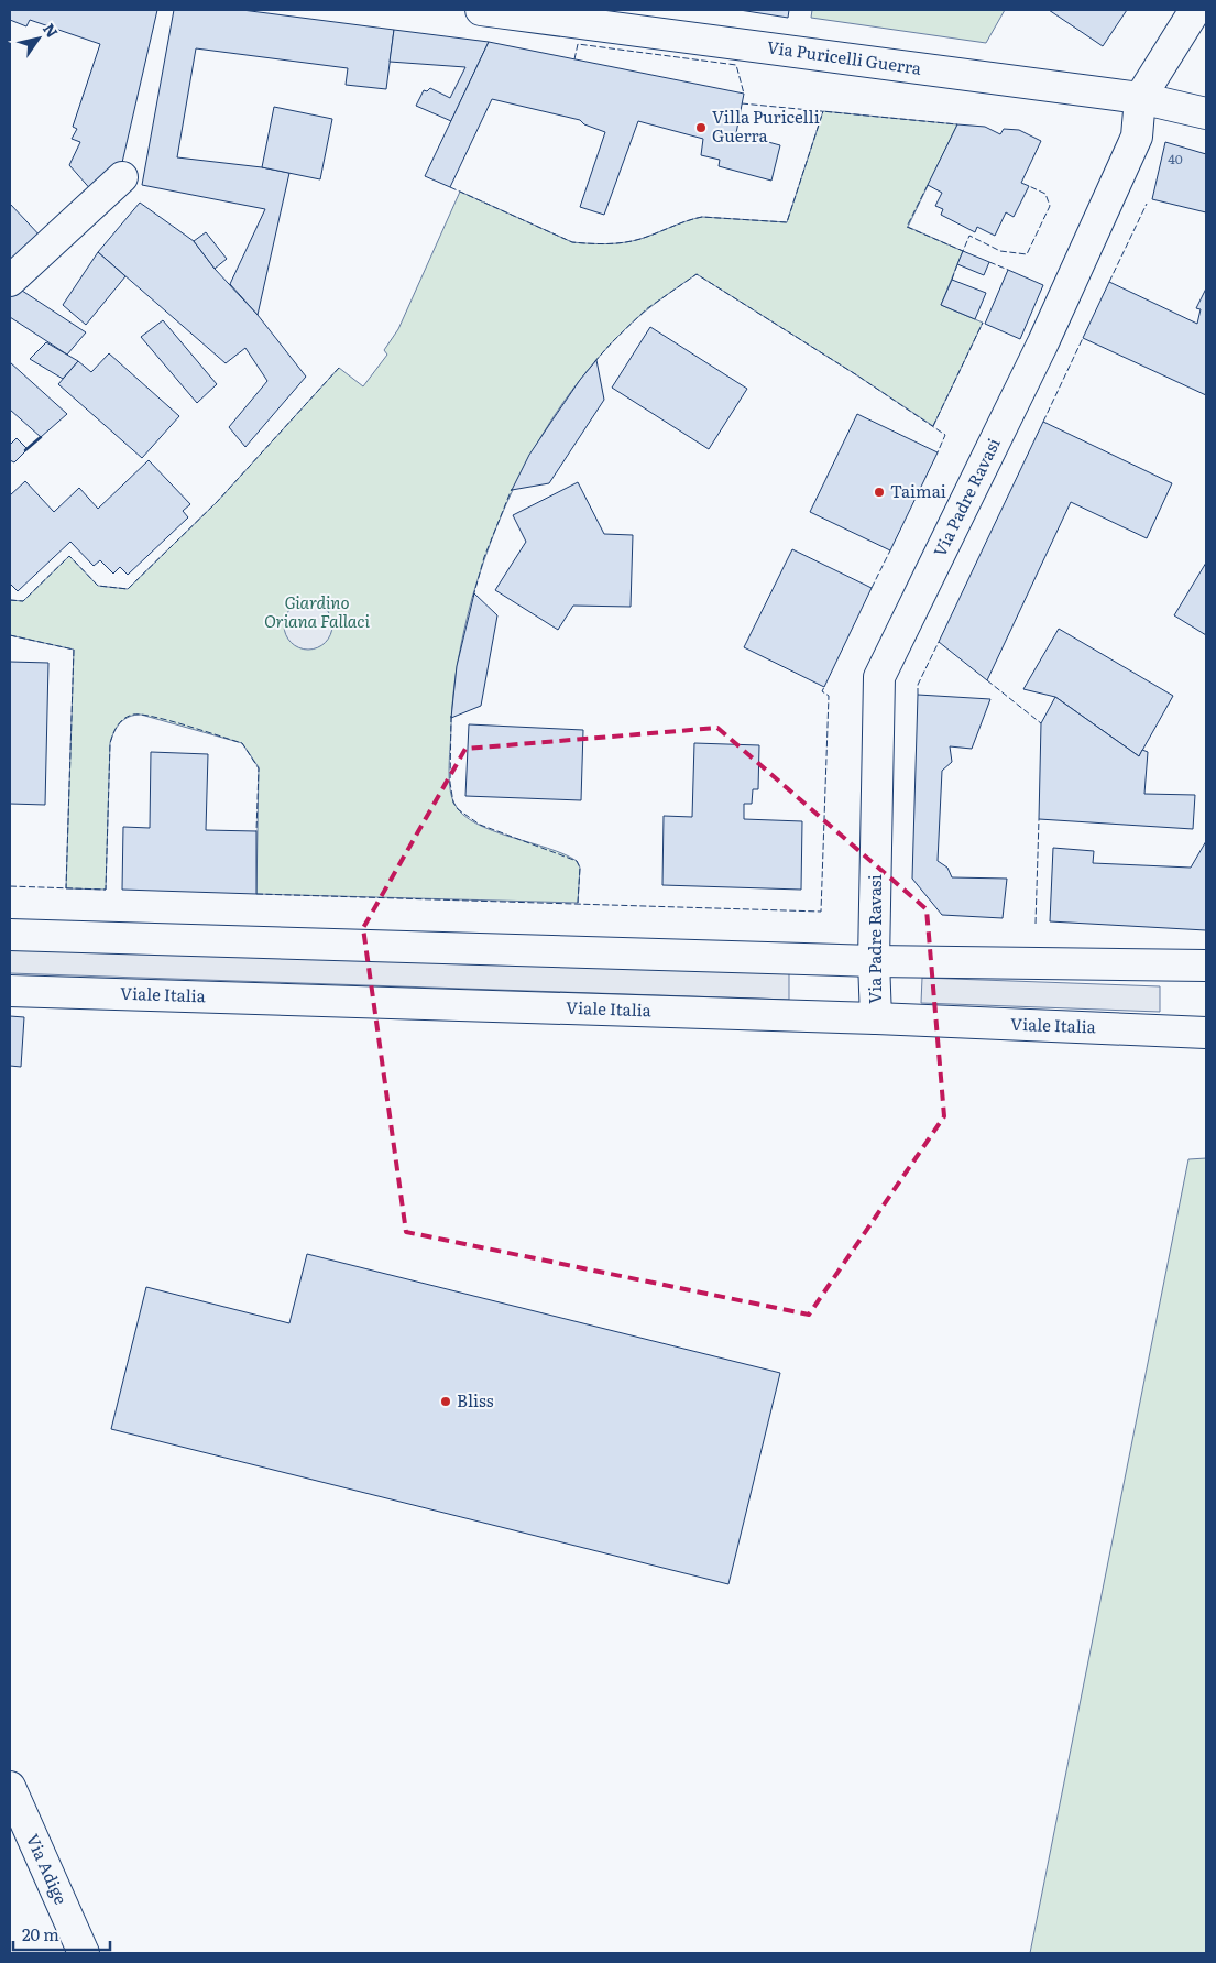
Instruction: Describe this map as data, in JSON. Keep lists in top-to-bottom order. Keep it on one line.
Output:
{"streets":{"main road":["Via Puricelli Guerra","Via Padre Ravasi","Viale Italia","Via Adige"]},"crossings":[["Via Puricelli Guerra","Via Padre Ravasi"],["Via Padre Ravasi","Viale Italia"]],"parks":["Giardino Oriana Fallaci"],"places":["Villa Puricelli Guerra","Taimai","Bliss"],"house_numbers":["40"],"scale_bar":"20 m","north":"top right"}
